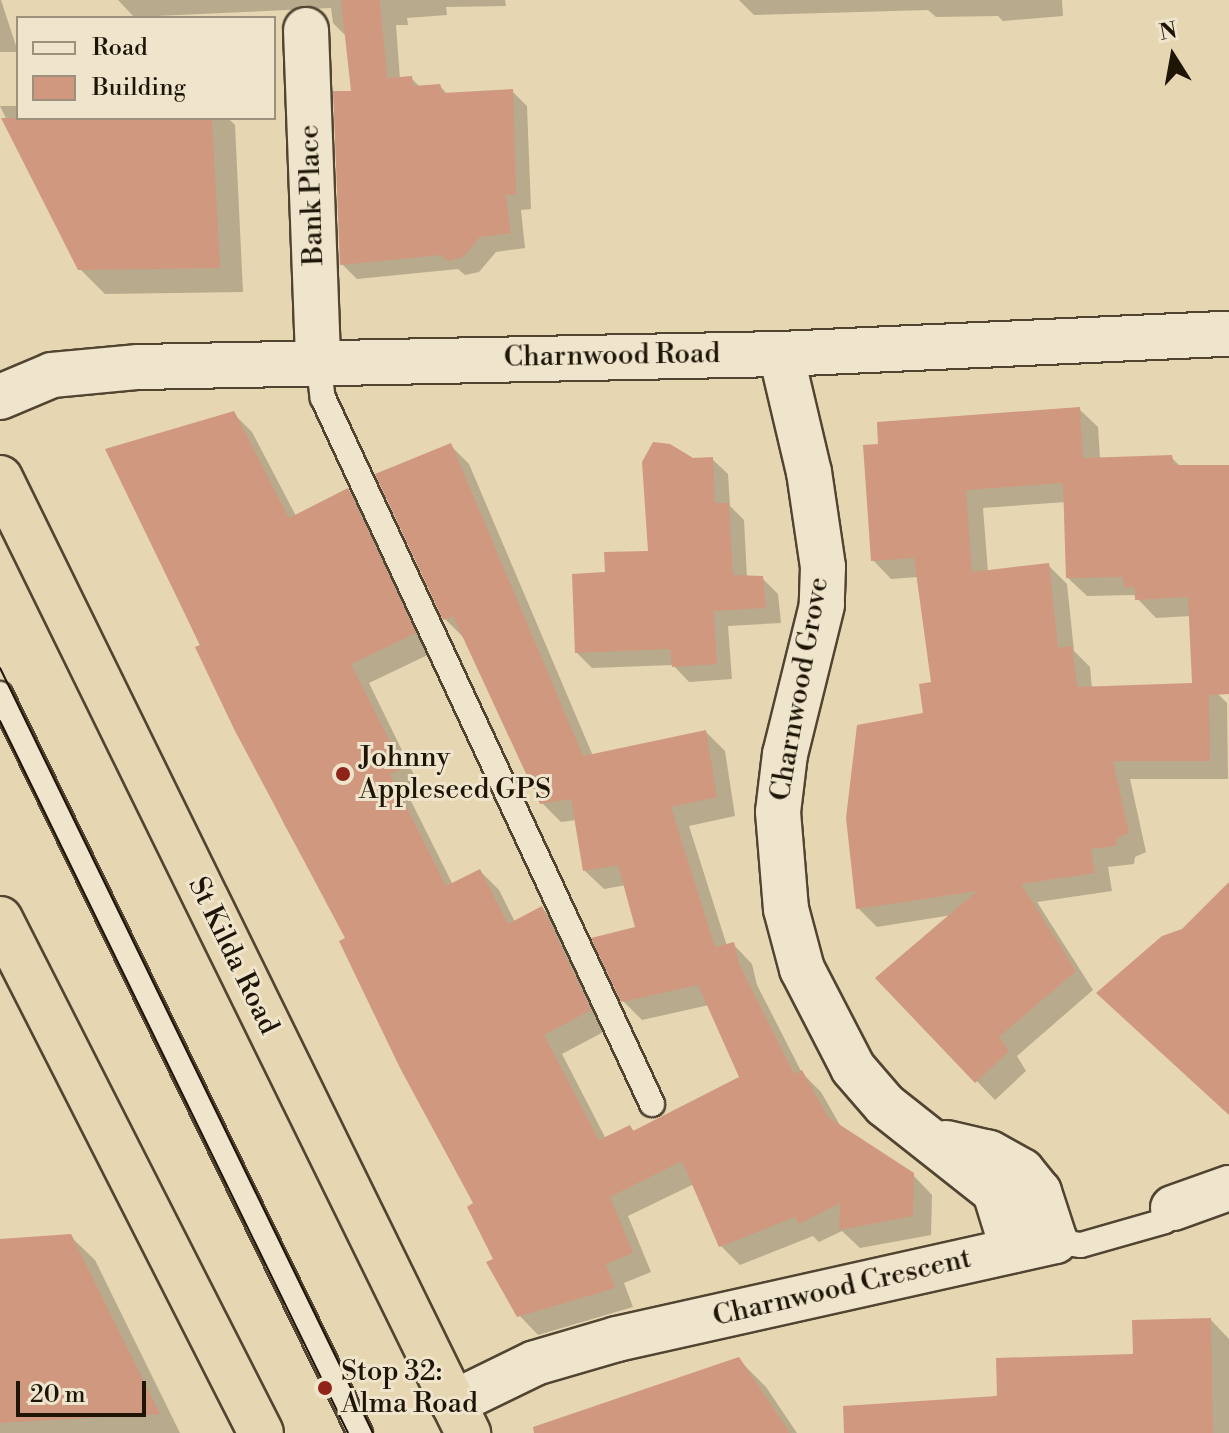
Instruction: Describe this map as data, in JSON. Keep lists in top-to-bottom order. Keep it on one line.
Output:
{"streets":{"highway":["St Kilda Road"],"street":["Bank Place","Charnwood Road","Charnwood Grove","Charnwood Crescent"]},"crossings":[["Bank Place","Charnwood Road"],["Charnwood Road","Charnwood Grove"],["Charnwood Grove","Charnwood Crescent"],["St Kilda Road","Charnwood Crescent"]],"places":["Johnny Appleseed GPS","Stop 32: Alma Road"],"legend":["Road","Building"],"scale_bar":"20 m","north":"top"}
